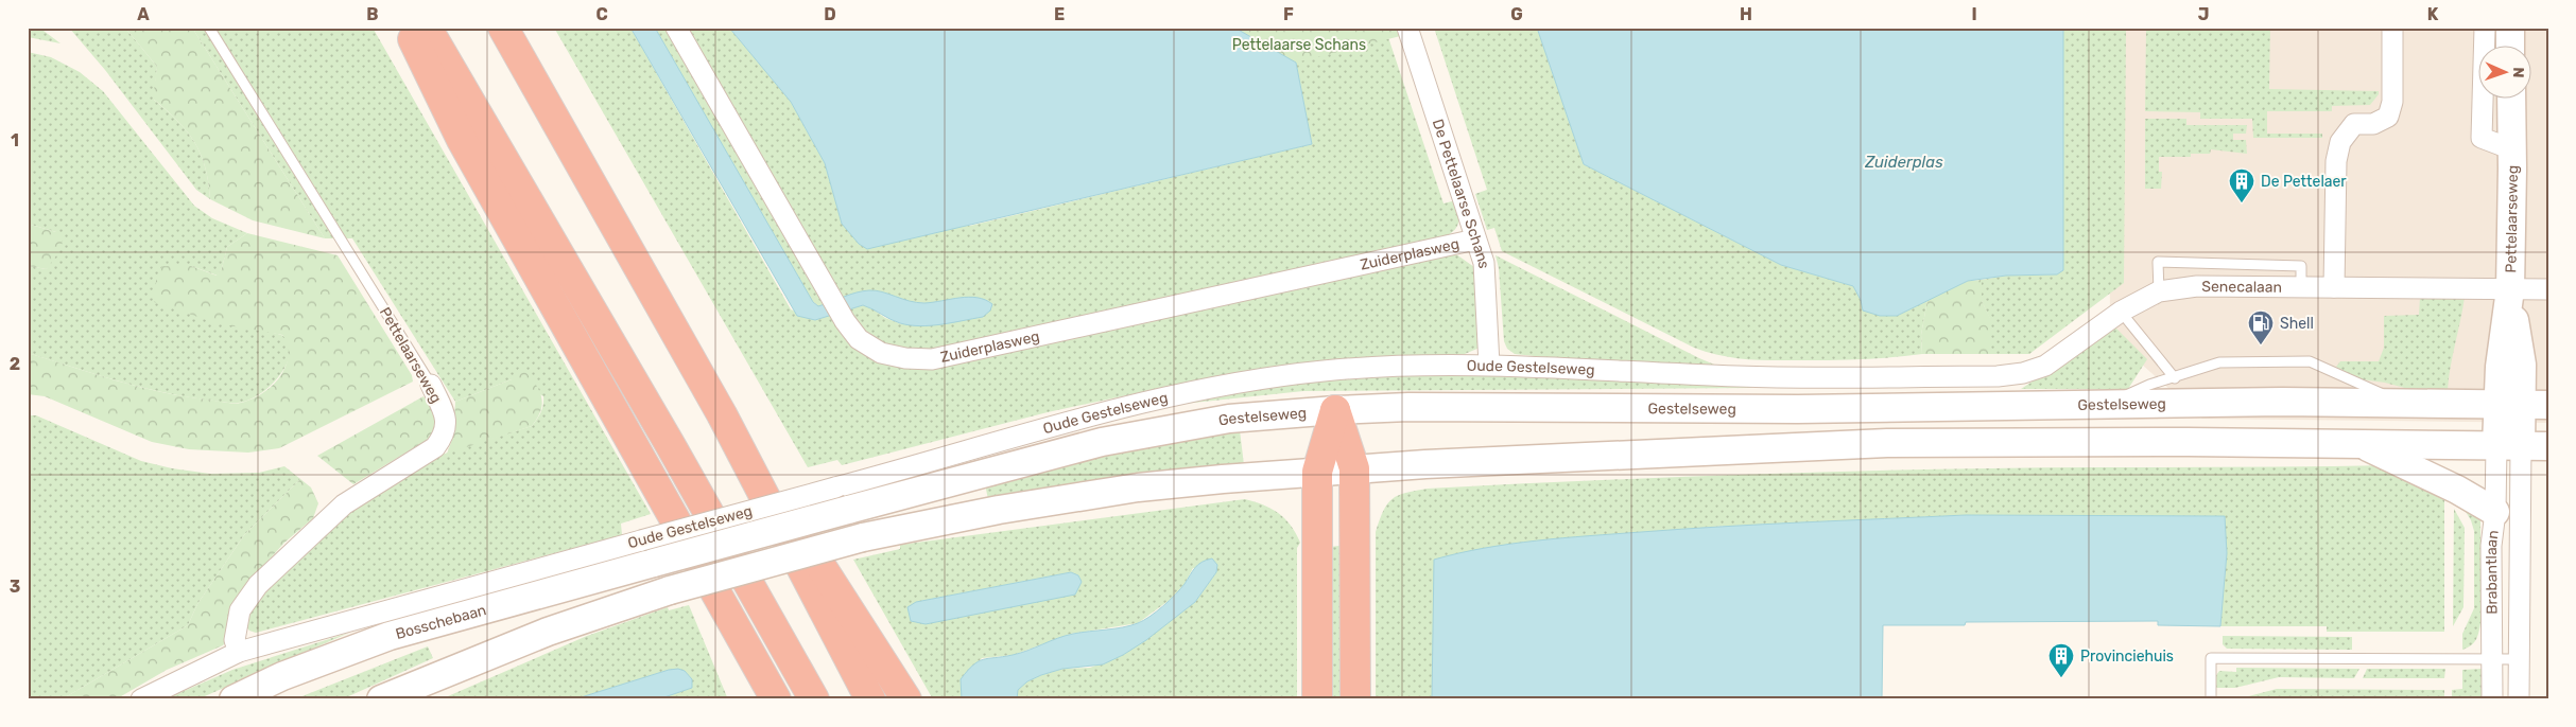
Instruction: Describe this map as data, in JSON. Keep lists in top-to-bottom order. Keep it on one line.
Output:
{"streets":{"main road":["Pettelaarseweg","Gestelseweg","Bosschebaan"],"street":["De Pettelaarse Schans","Zuiderplasweg","Senecalaan","Oude Gestelseweg","Brabantlaan"]},"crossings":[["De Pettelaarse Schans","Zuiderplasweg"],["De Pettelaarse Schans","Oude Gestelseweg"],["Pettelaarseweg","Senecalaan"],["Pettelaarseweg","Oude Gestelseweg"],["Pettelaarseweg","Gestelseweg"],["Pettelaarseweg","Brabantlaan"],["Senecalaan","Oude Gestelseweg"],["Oude Gestelseweg","Gestelseweg"],["Oude Gestelseweg","Bosschebaan"],["Gestelseweg","Bosschebaan"]],"water":["Zuiderplas"],"parks":["Pettelaarse Schans"],"places":{"building":["De Pettelaer","Provinciehuis"],"fuel station":["Shell"]},"north":"right","grid":{"columns":["A","B","C","D","E","F","G","H","I","J","K"],"rows":["1","2","3"]}}
